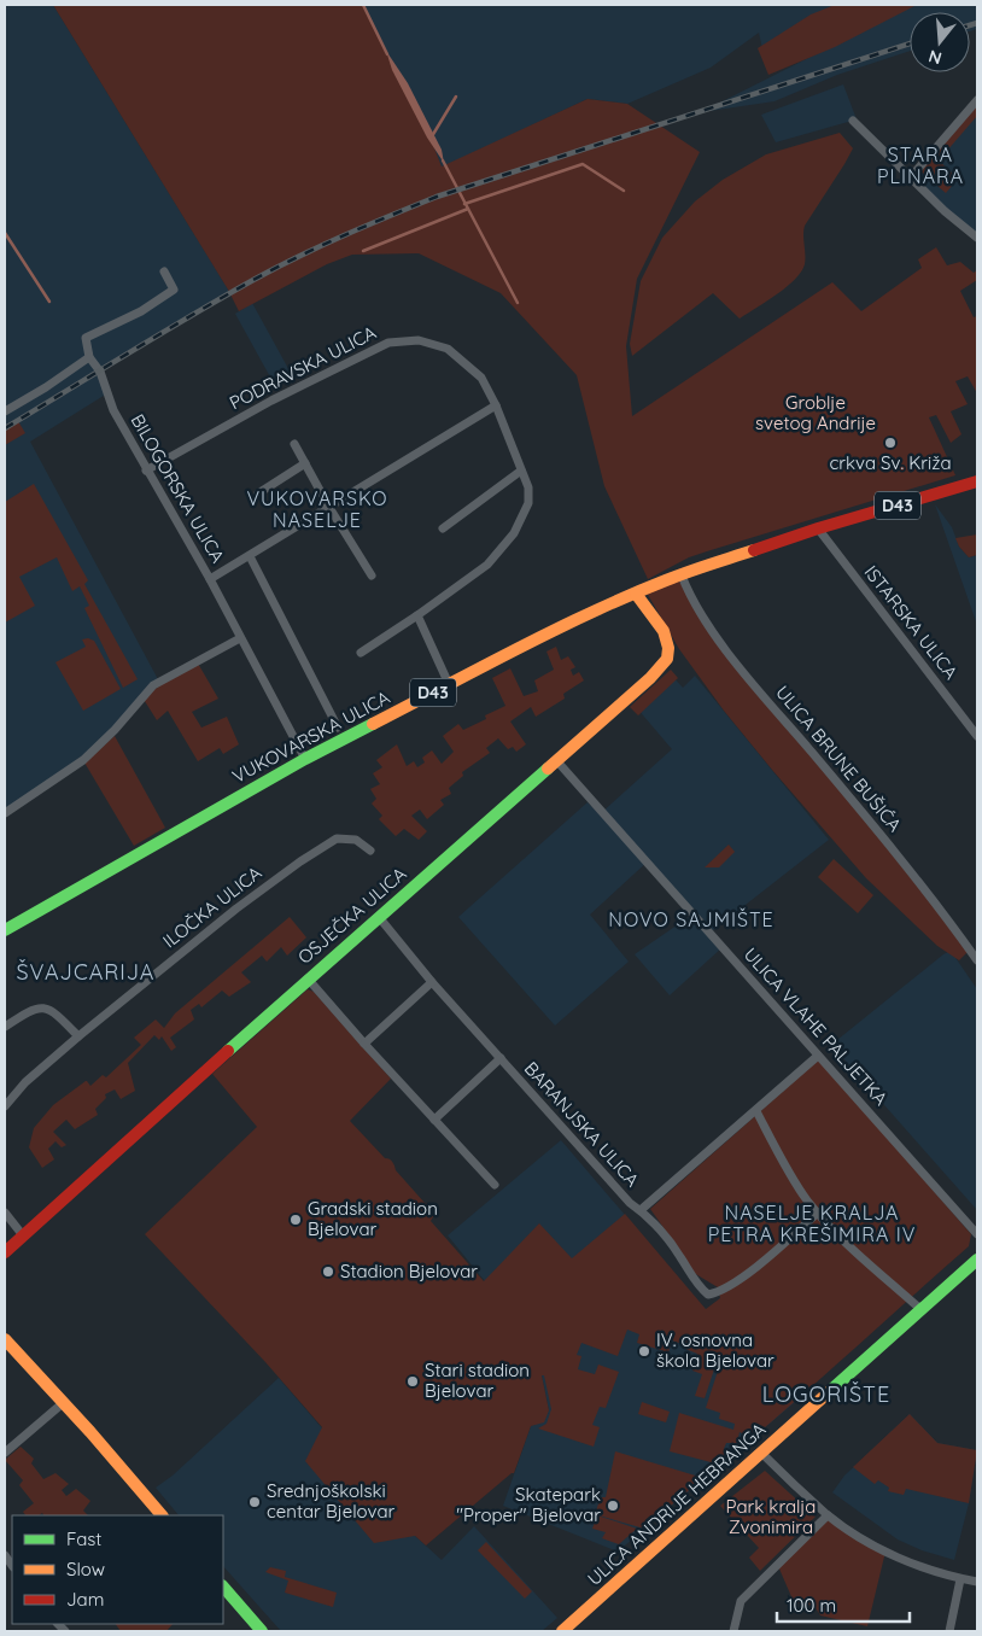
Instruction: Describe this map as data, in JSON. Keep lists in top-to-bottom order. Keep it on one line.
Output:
{"streets":{"main road":["D43","VUKOVARSKA ULICA","OSJEČKA ULICA","ULICA ANDRIJE HEBRANGA"],"street":["PODRAVSKA ULICA","BILOGORSKA ULICA","ISTARSKA ULICA","ULICA BRUNE BUŠIĆA","ILOČKA ULICA","ULICA VLAHE PALJETKA","BARANJSKA ULICA"]},"crossings":[["PODRAVSKA ULICA","BILOGORSKA ULICA"],["BILOGORSKA ULICA","VUKOVARSKA ULICA"],["D43","ISTARSKA ULICA"],["D43","VUKOVARSKA ULICA"],["D43","ULICA BRUNE BUŠIĆA"],["D43","OSJEČKA ULICA"],["VUKOVARSKA ULICA","OSJEČKA ULICA"],["OSJEČKA ULICA","ULICA VLAHE PALJETKA"],["OSJEČKA ULICA","BARANJSKA ULICA"]],"districts":["STARA PLINARA","VUKOVARSKO NASELJE","NOVO SAJMIŠTE","ŠVAJCARIJA","NASELJE KRALJA PETRA KREŠIMIRA IV","LOGORIŠTE"],"parks":["Groblje svetog Andrije","Park kralja Zvonimira"],"places":["crkva Sv. Križa","Gradski stadion Bjelovar","Stadion Bjelovar","IV. osnovna škola Bjelovar","Stari stadion Bjelovar","Srednjoškolski centar Bjelovar","Skatepark \"Proper\" Bjelovar"],"legend":["Fast","Slow","Jam"],"scale_bar":"100 m","north":"bottom"}
